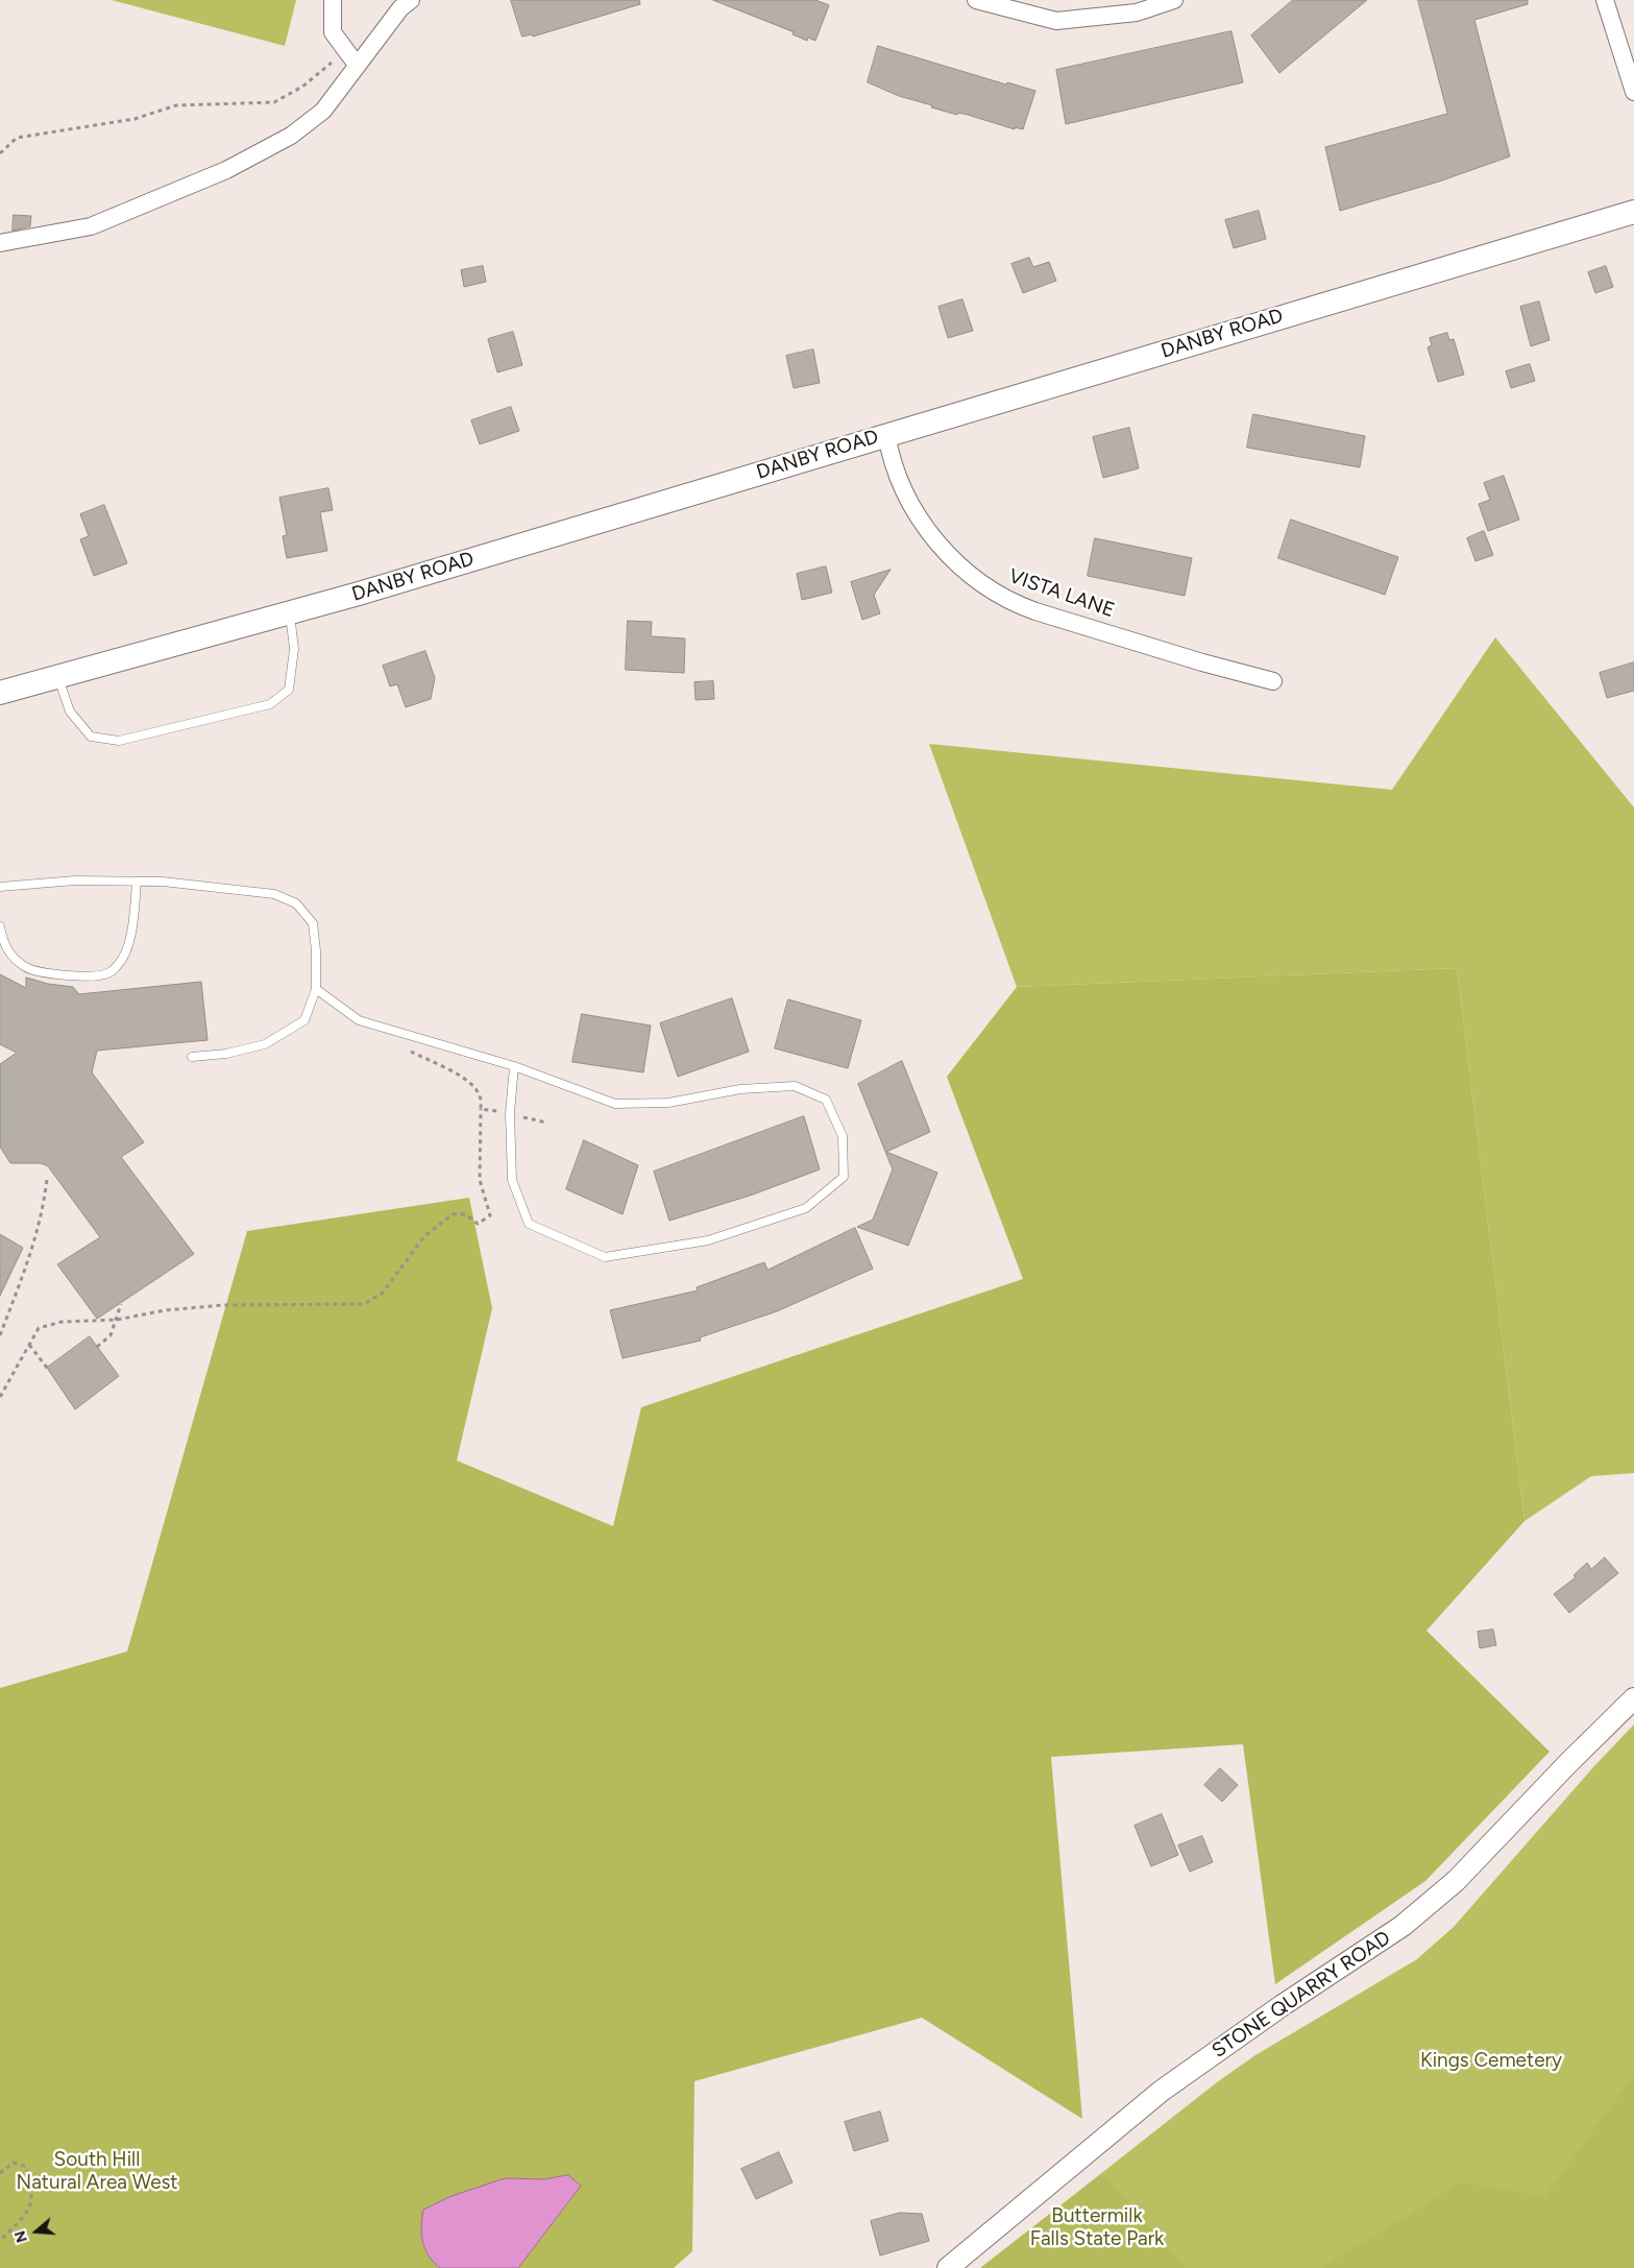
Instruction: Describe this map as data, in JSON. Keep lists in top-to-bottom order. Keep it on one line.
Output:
{"streets":{"main road":["DANBY ROAD"],"street":["VISTA LANE","STONE QUARRY ROAD"]},"crossings":[["DANBY ROAD","VISTA LANE"]],"parks":["Kings Cemetery","South Hill Natural Area West","Buttermilk Falls State Park"],"north":"left"}
